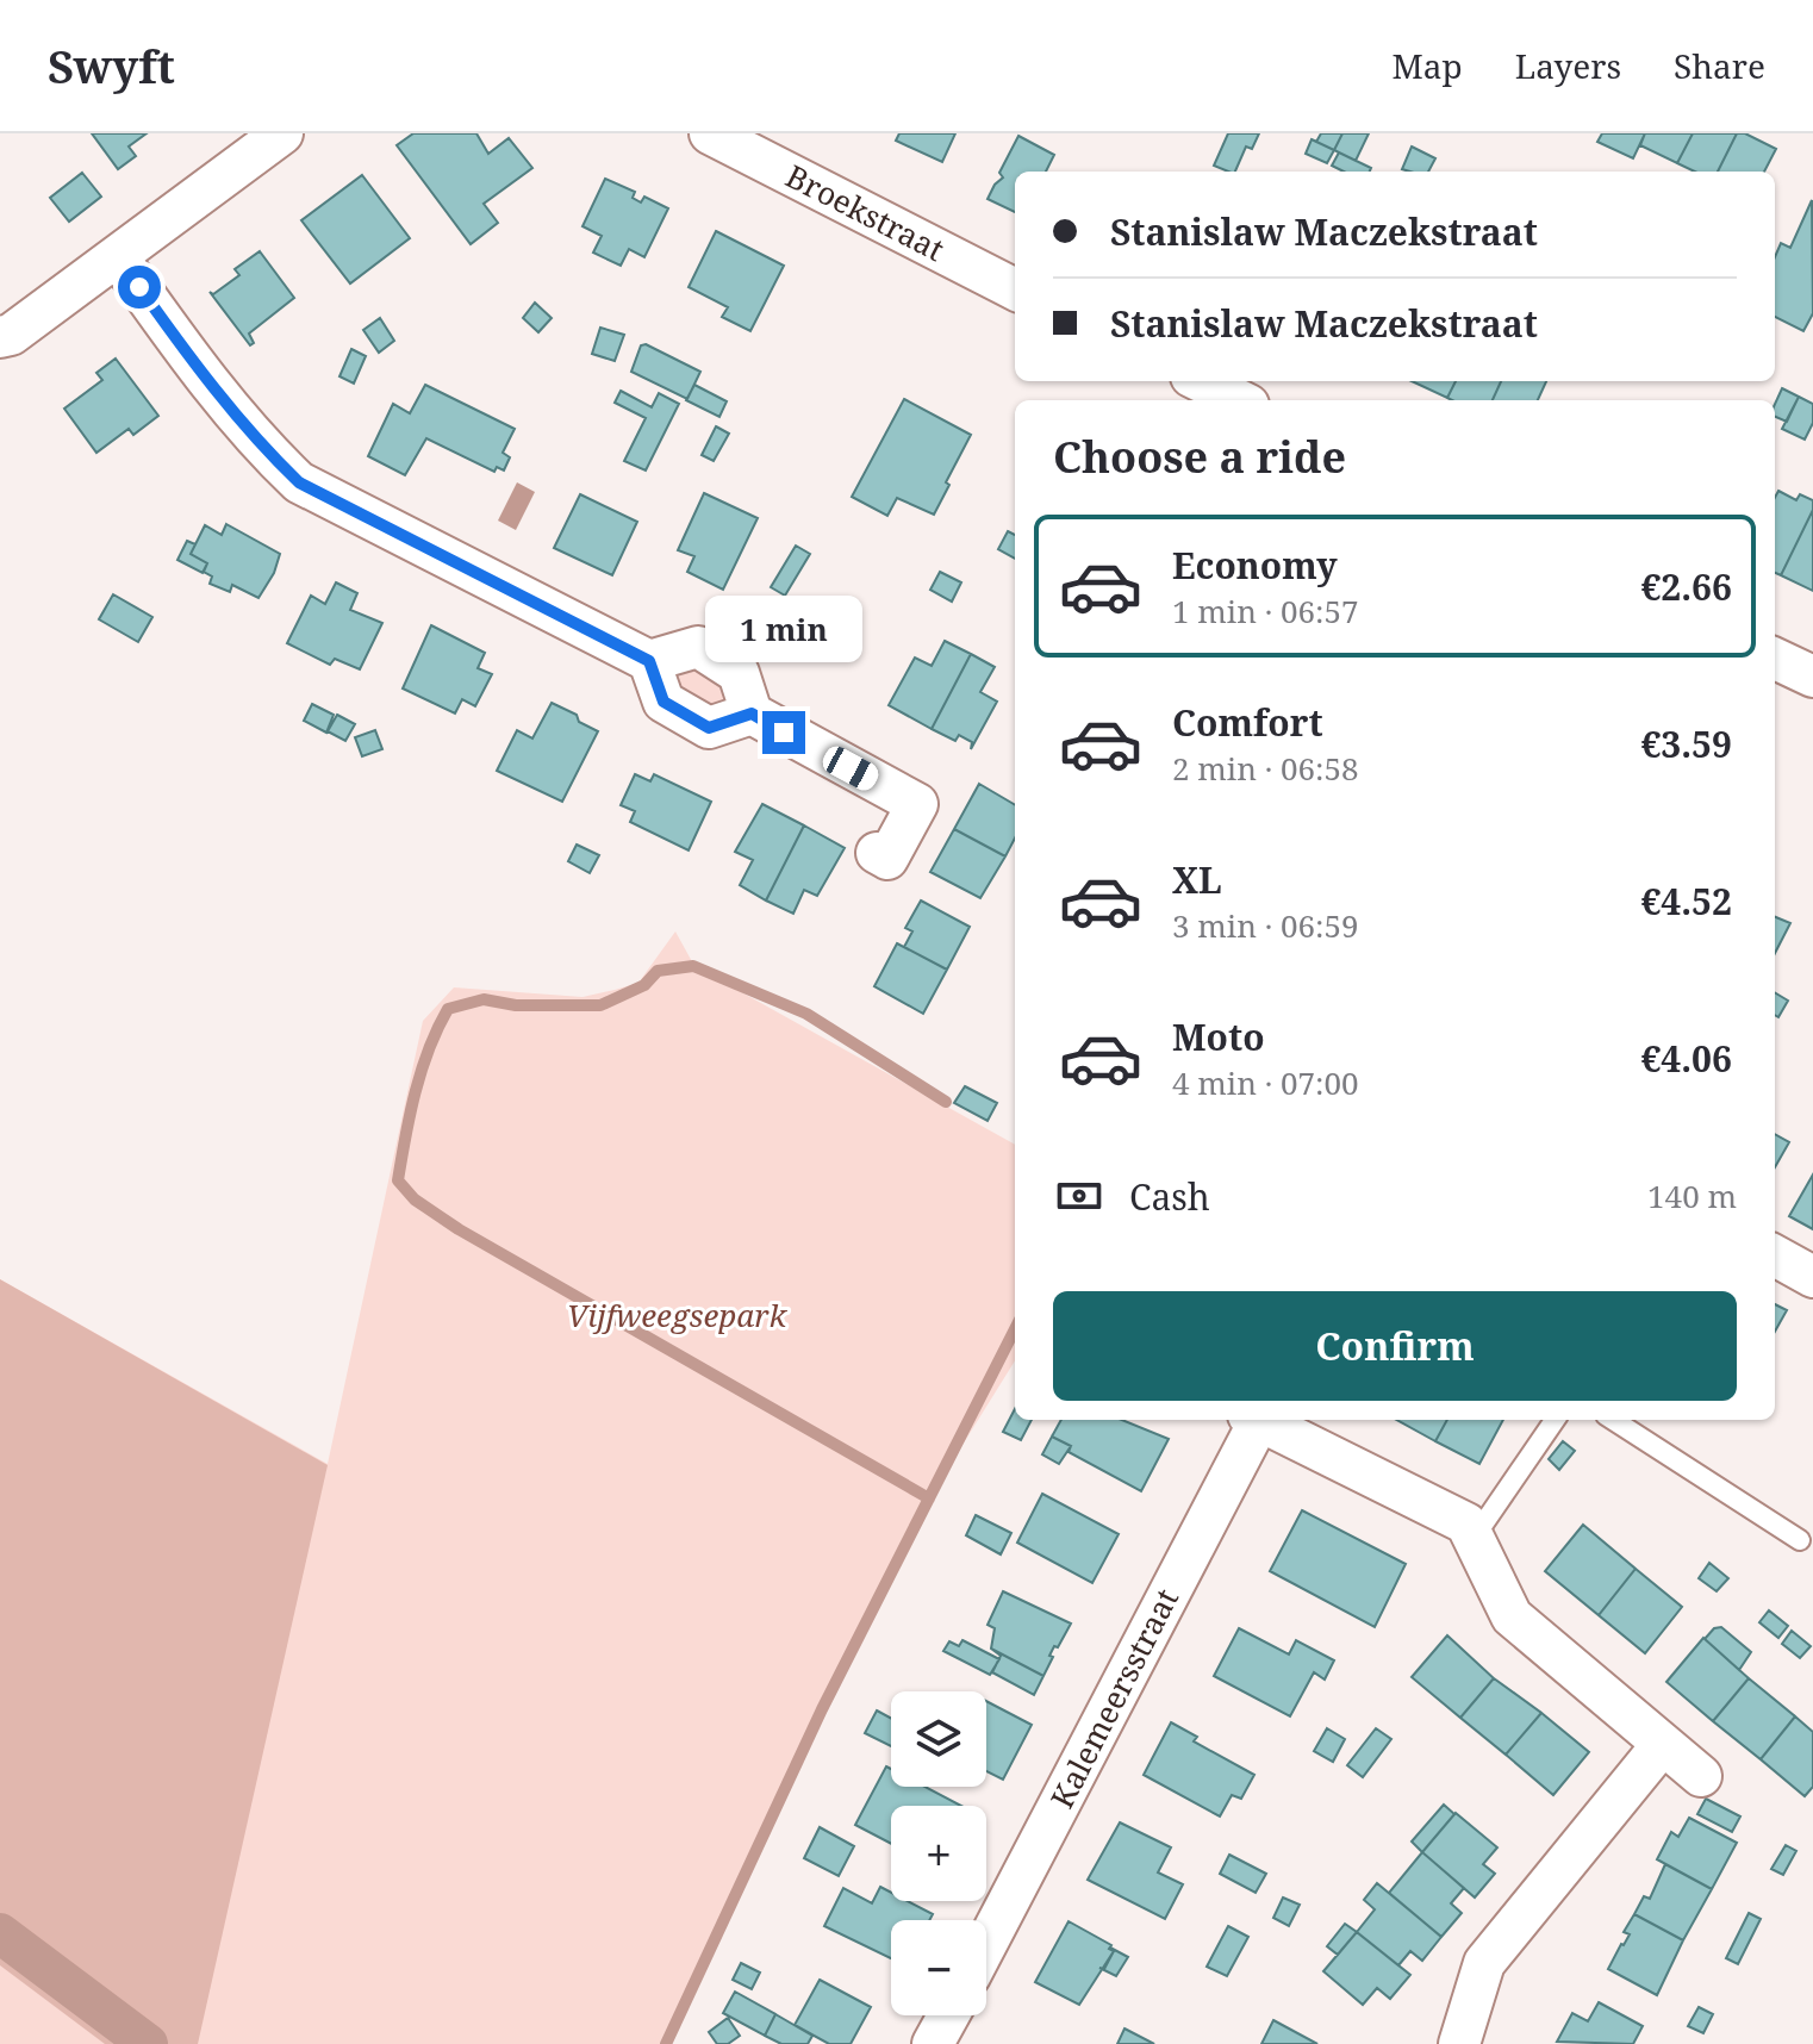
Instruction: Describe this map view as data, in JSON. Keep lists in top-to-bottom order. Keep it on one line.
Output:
{"streets":{"street":["Broekstraat","Kalemeersstraat"]},"parks":["Vijfweegsepark"],"page":{"header":"Swyft","nav":["Map","Layers","Share"],"banner":["Stanislaw Maczekstraat","Stanislaw Maczekstraat"],"heading":"Choose a ride","list":[{"name":"Economy","note":"1 min · 06:57","value":"€2.66"},{"name":"Comfort","note":"2 min · 06:58","value":"€3.59"},{"name":"XL","note":"3 min · 06:59","value":"€4.52"},{"name":"Moto","note":"4 min · 07:00","value":"€4.06"}],"bubble":"1 min","pay":["Cash","140 m"],"buttons":"Confirm","map_buttons":["+","−"]}}
